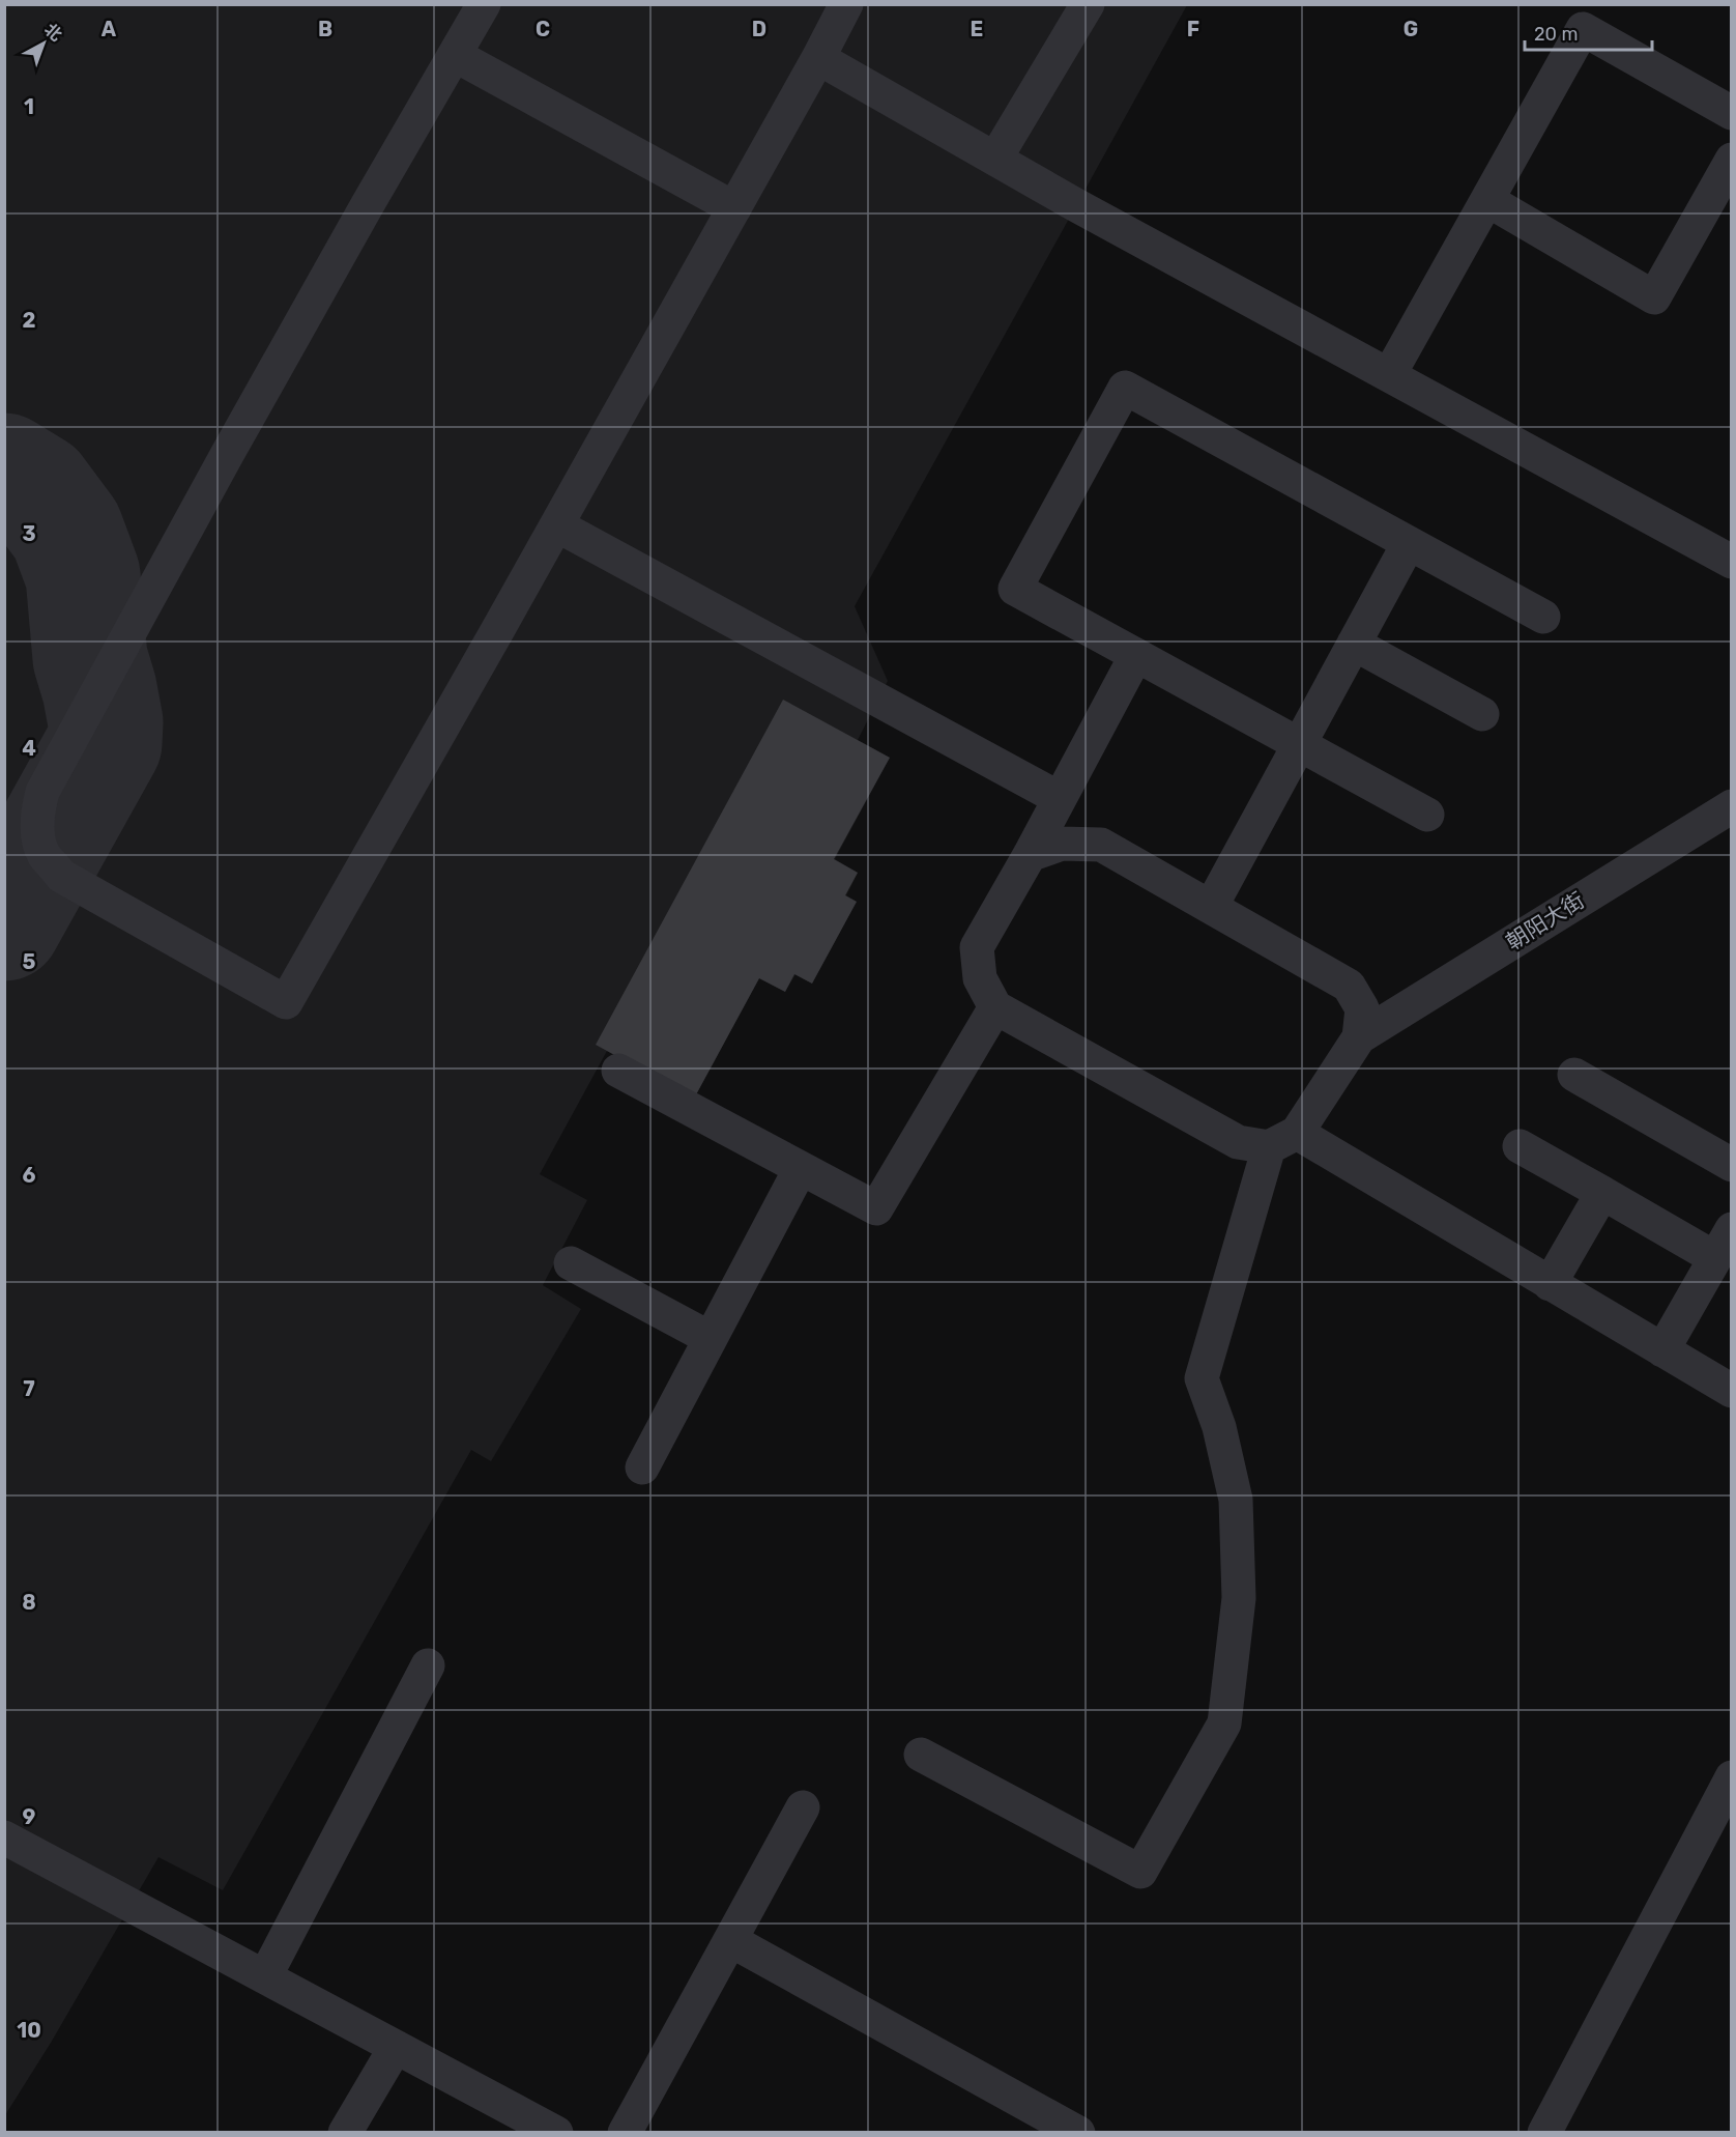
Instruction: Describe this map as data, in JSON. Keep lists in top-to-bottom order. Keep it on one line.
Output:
{"streets":{"street":["朝阳大街"]},"scale_bar":"20 m","north":"top right","grid":{"columns":["A","B","C","D","E","F","G"],"rows":["1","2","3","4","5","6","7","8","9","10"]}}
